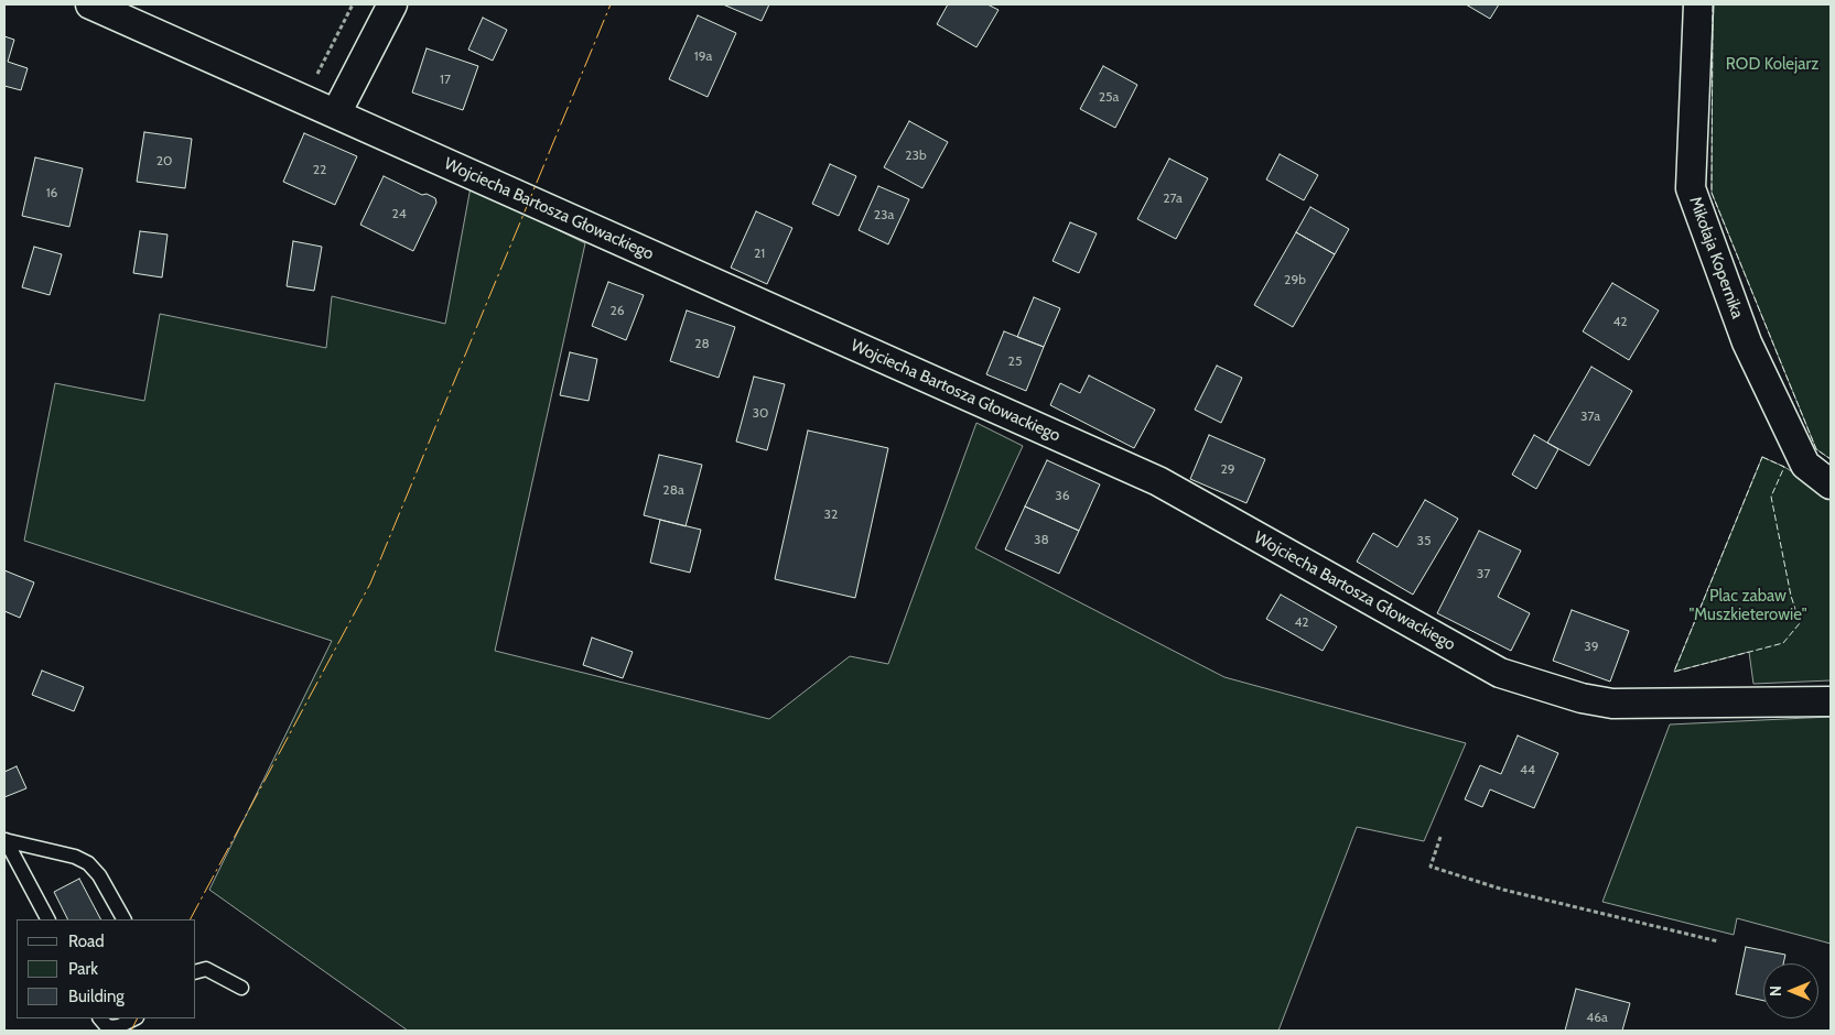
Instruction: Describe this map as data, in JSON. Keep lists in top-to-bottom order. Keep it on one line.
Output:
{"streets":{"street":["Wojciecha Bartosza Głowackiego","Mikołaja Kopernika"]},"parks":["ROD Kolejarz","Plac zabaw \"Muszkieterowie\""],"house_numbers":["19a","17","25a","23b","20","22","16","27a","24","23a","21","29b","26","42","28","25","30","37a","29","28a","36","32","38","35","37","42","39","44","46a"],"legend":["Road","Park","Building"],"north":"left"}
